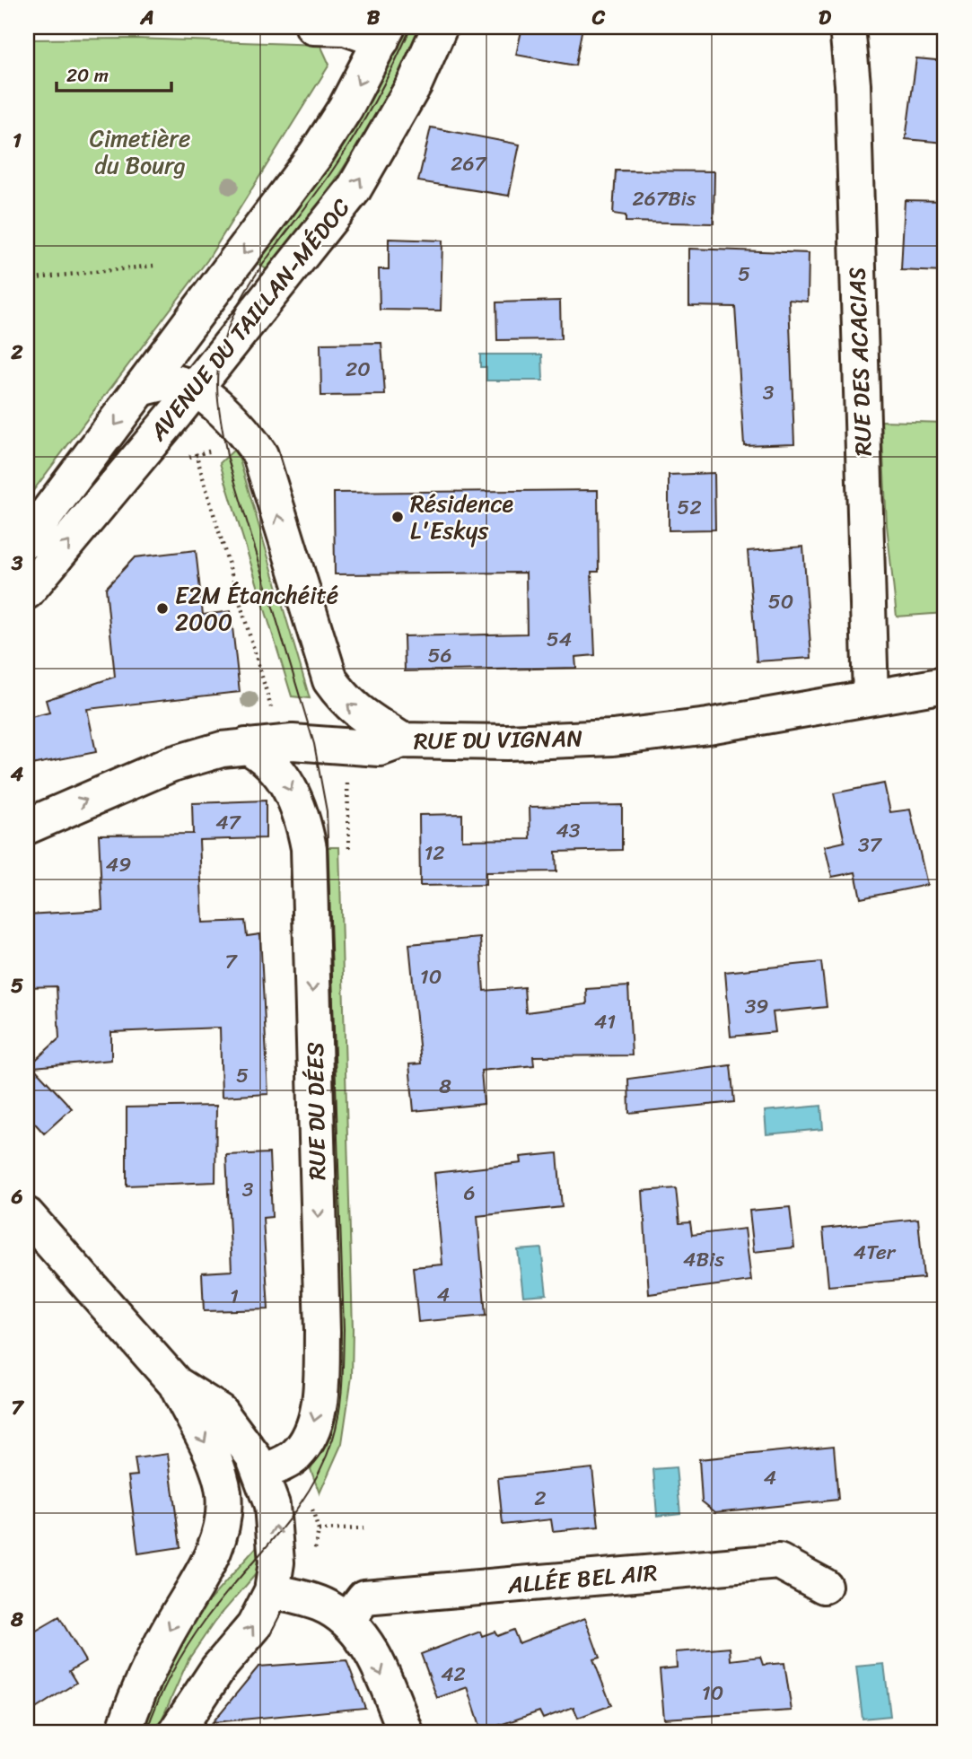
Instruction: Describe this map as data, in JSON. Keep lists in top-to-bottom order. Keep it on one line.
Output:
{"streets":{"street":["AVENUE DU TAILLAN-MÉDOC","RUE DES ACACIAS","RUE DU VIGNAN","RUE DU DÉES","ALLÉE BEL AIR"]},"crossings":[["RUE DES ACACIAS","RUE DU VIGNAN"],["RUE DU VIGNAN","RUE DU DÉES"]],"one_way":["RUE DU DÉES"],"parks":["Cimetière du Bourg"],"places":["Résidence L'Eskys","E2M Étanchéité 2000"],"house_numbers":["267","267Bis","5","20","3","52","50","54","56","47","43","37","12","49","7","10","39","41","5","8","3","6","4Ter","4Bis","4","1","4","2","42","10"],"scale_bar":"20 m","grid":{"columns":["A","B","C","D"],"rows":["1","2","3","4","5","6","7","8"]}}
